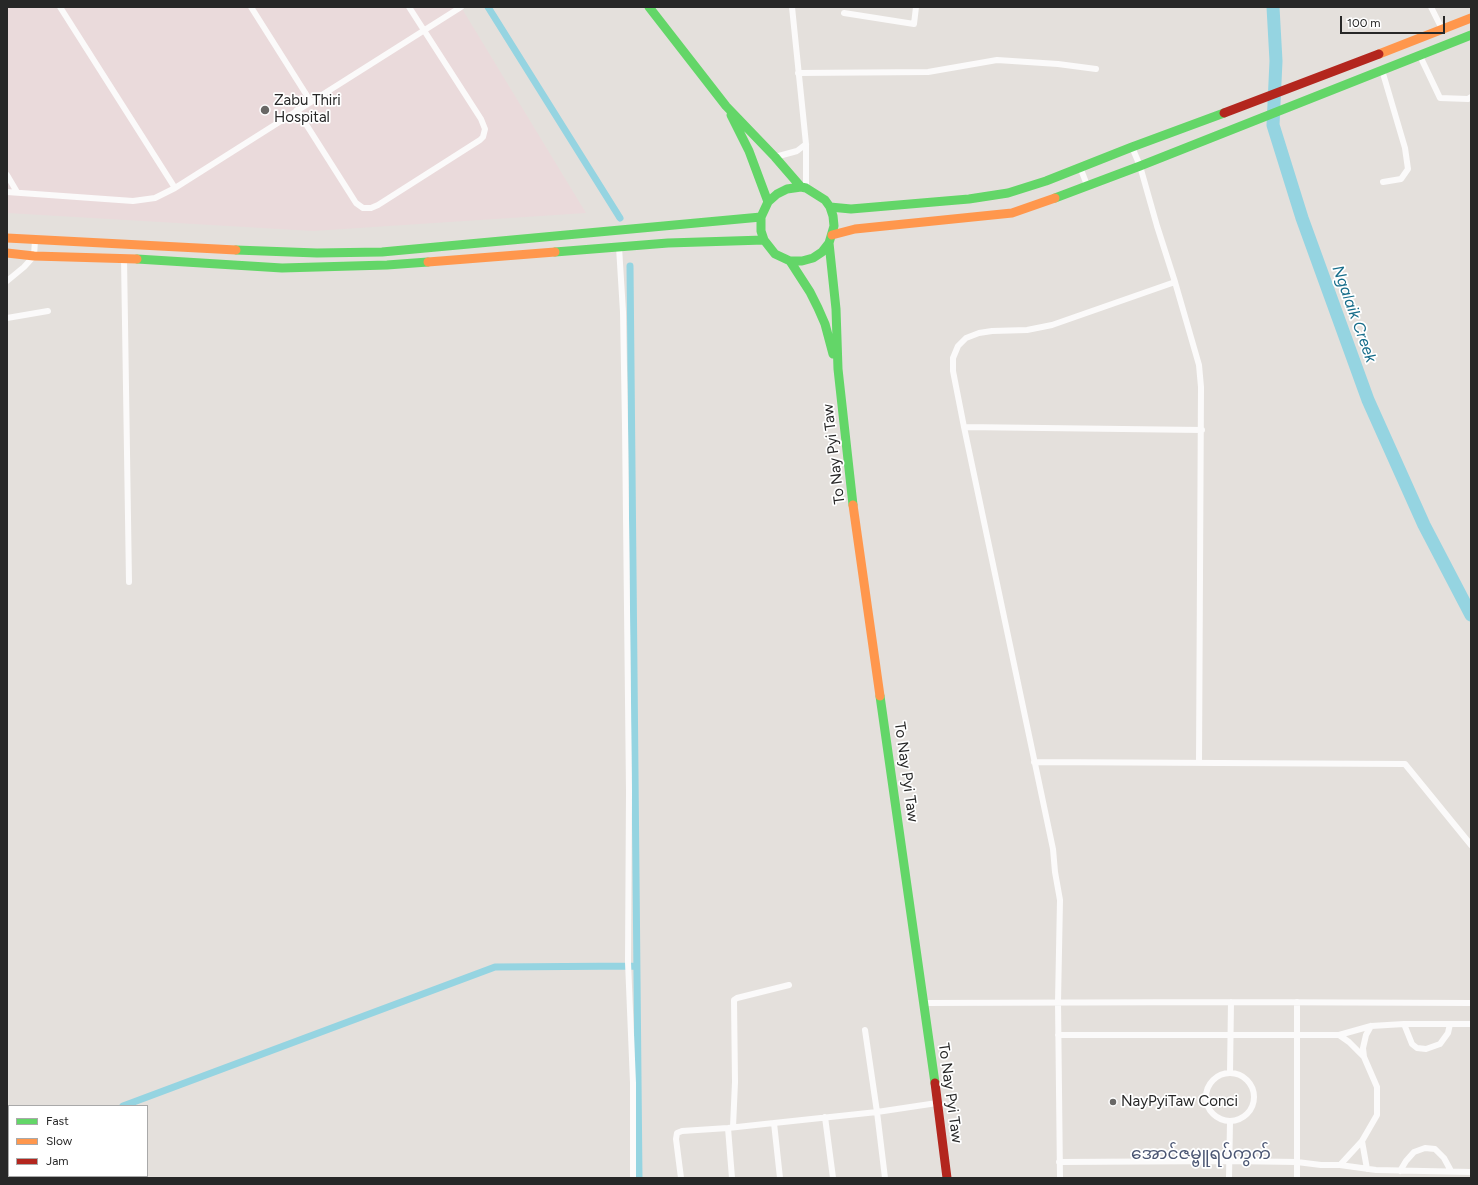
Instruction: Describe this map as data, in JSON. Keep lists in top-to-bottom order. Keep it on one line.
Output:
{"streets":{"main road":["To Nay Pyi Taw"]},"districts":["အောင်ဇမ္ဗူရပ်ကွက်"],"water":["Ngalaik Creek"],"places":["Zabu Thiri Hospital","NayPyiTaw Conci"],"legend":["Fast","Slow","Jam"],"scale_bar":"100 m"}
